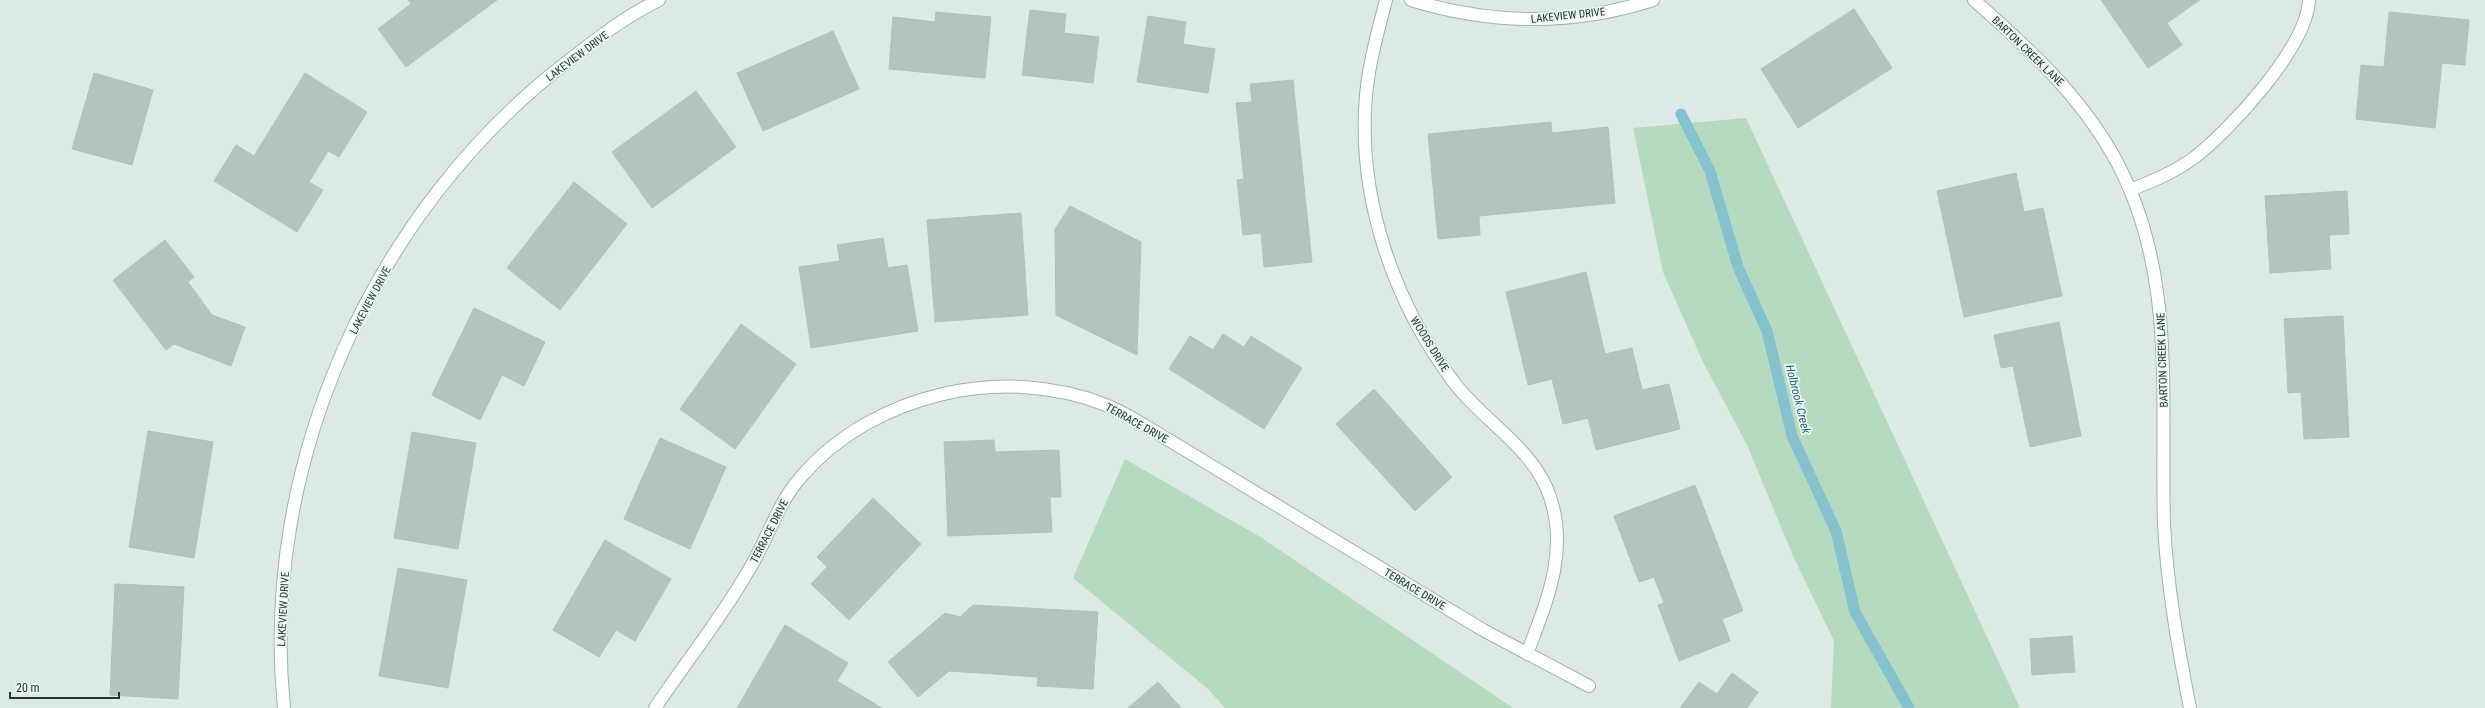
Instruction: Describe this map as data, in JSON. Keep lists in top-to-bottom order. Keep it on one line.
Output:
{"streets":{"street":["LAKEVIEW DRIVE","BARTON CREEK LANE","WOODS DRIVE","TERRACE DRIVE"]},"crossings":[["WOODS DRIVE","TERRACE DRIVE"]],"water":["Holbrook Creek"],"scale_bar":"20 m"}
